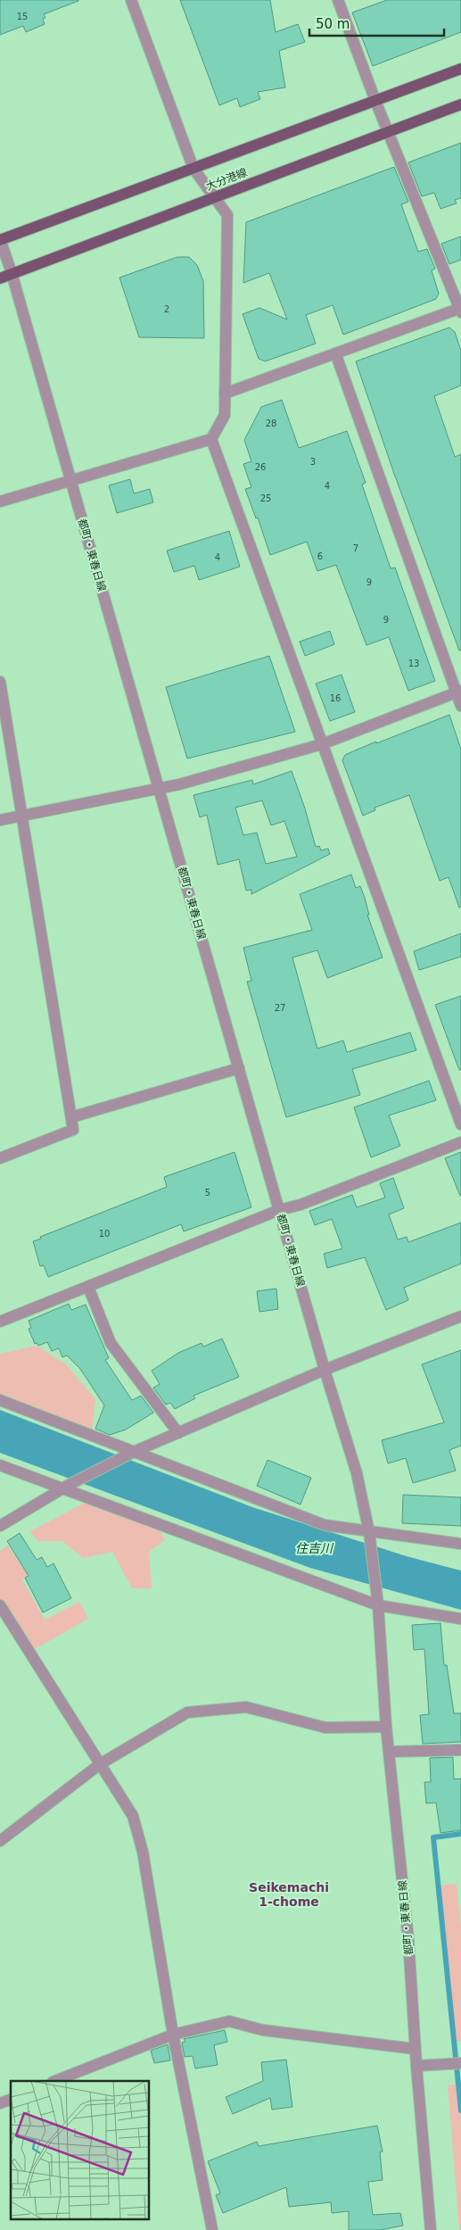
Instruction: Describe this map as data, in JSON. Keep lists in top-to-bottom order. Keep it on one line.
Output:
{"streets":{"main road":["大分港線"],"street":["都町・東春日線"]},"crossings":[["大分港線","都町・東春日線"]],"districts":["Seikemachi 1-chome"],"water":["住吉川"],"house_numbers":["15","2","28","3","26","4","25","7","6","4","9","9","13","16","27","5","10"],"scale_bar":"50 m"}
